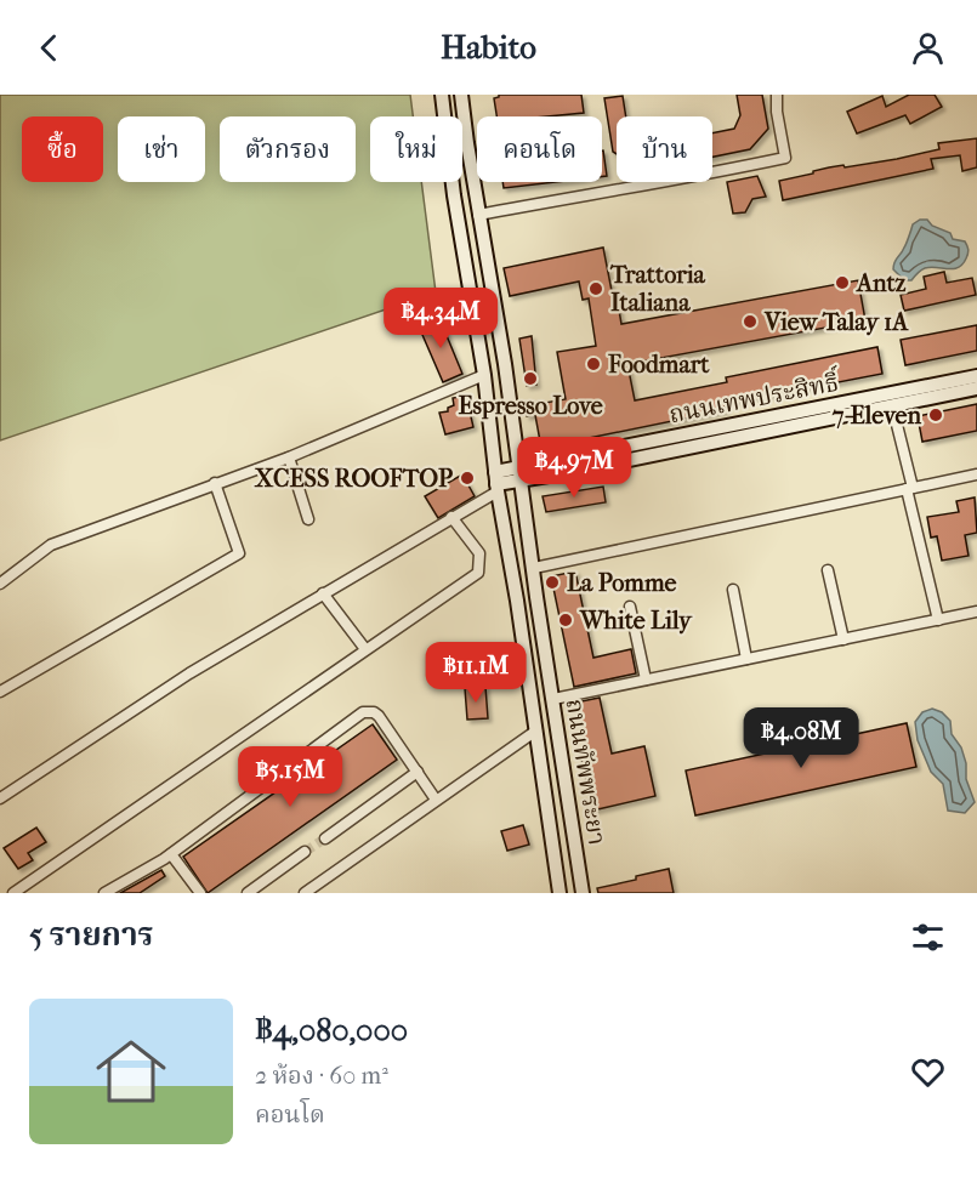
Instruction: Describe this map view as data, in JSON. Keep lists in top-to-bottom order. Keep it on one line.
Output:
{"streets":{"main road":["ถนนเทพประสิทธิ์","ถนนทัพพระยา"]},"crossings":[["ถนนเทพประสิทธิ์","ถนนทัพพระยา"]],"places":["Antz","Trattoria Italiana","View Talay 1A","Foodmart","Espresso Love","7-Eleven","XCESS ROOFTOP","La Pomme","White Lily"],"page":{"header":"Habito","chip":["ซื้อ","เช่า","ตัวกรอง","ใหม่","คอนโด","บ้าน"],"price":["฿4.34M","฿4.97M","฿11.1M","฿4.08M","฿5.15M"],"heading":"5 รายการ","list":[{"name":"฿4,080,000","note":"2 ห้อง · 60 m² · คอนโด"}]}}
